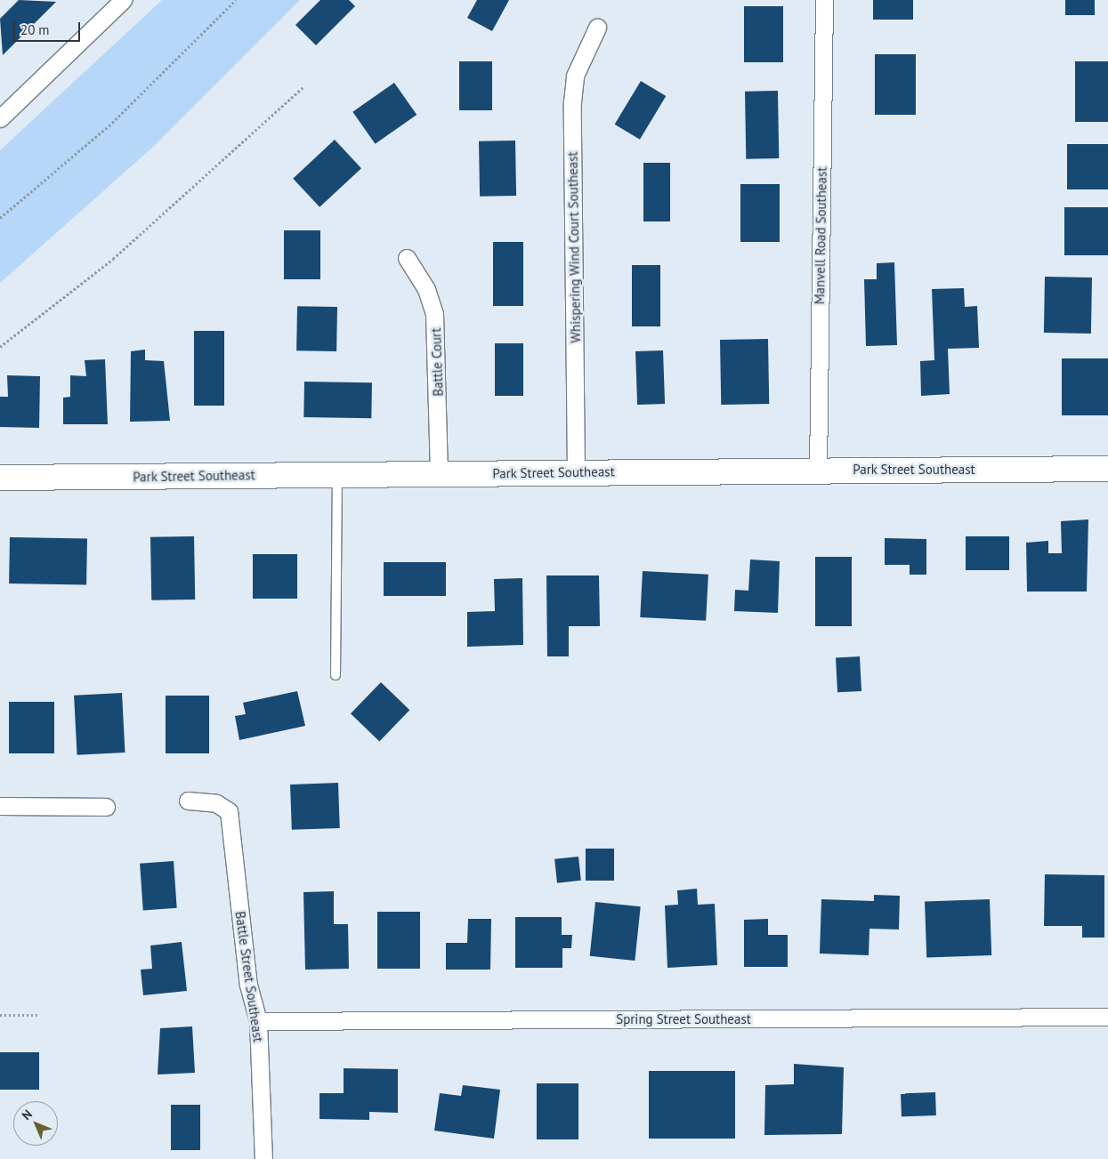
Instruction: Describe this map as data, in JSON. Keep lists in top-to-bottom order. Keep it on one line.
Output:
{"streets":{"main road":["Park Street Southeast"],"street":["Manvell Road Southeast","Whispering Wind Court Southeast","Battle Court","Battle Street Southeast","Spring Street Southeast"]},"crossings":[["Manvell Road Southeast","Park Street Southeast"],["Whispering Wind Court Southeast","Park Street Southeast"],["Battle Court","Park Street Southeast"],["Battle Street Southeast","Spring Street Southeast"]],"scale_bar":"20 m","north":"top left"}
